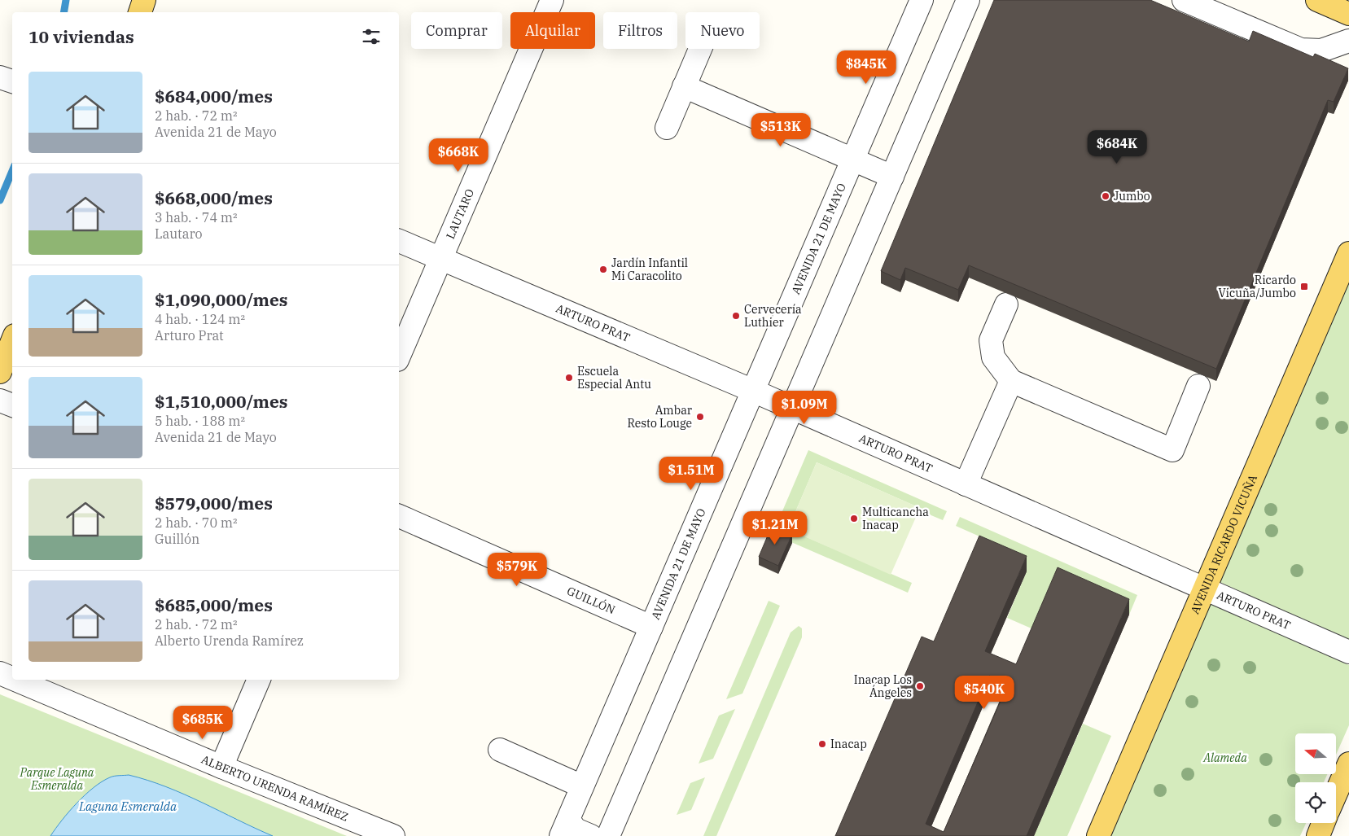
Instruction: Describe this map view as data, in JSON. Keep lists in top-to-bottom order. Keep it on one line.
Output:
{"streets":{"main road":["AVENIDA RICARDO VICUÑA"],"street":["LAUTARO","AVENIDA 21 DE MAYO","ARTURO PRAT","GUILLÓN","ALBERTO URENDA RAMÍREZ"]},"crossings":[["LAUTARO","ARTURO PRAT"],["AVENIDA 21 DE MAYO","ARTURO PRAT"],["AVENIDA 21 DE MAYO","GUILLÓN"],["ARTURO PRAT","AVENIDA RICARDO VICUÑA"]],"water":["Laguna Esmeralda"],"parks":["Alameda","Parque Laguna Esmeralda"],"places":{"other":["Jumbo","Jardín Infantil Mi Caracolito","Cervecería Luthier","Escuela Especial Antu","Ambar Resto Louge","Multicancha Inacap","Inacap Los Ángeles","Inacap"],"transit":["Ricardo Vicuña/Jumbo"]},"north":"left","page":{"chip":["Comprar","Alquilar","Filtros","Nuevo"],"heading":"10 viviendas","price":["$845K","$513K","$684K","$668K","$1.09M","$1.51M","$1.21M","$579K","$540K","$685K"],"list":[{"name":"$684,000/mes","note":"2 hab. · 72 m² · Avenida 21 de Mayo"},{"name":"$668,000/mes","note":"3 hab. · 74 m² · Lautaro"},{"name":"$1,090,000/mes","note":"4 hab. · 124 m² · Arturo Prat"},{"name":"$1,510,000/mes","note":"5 hab. · 188 m² · Avenida 21 de Mayo"},{"name":"$579,000/mes","note":"2 hab. · 70 m² · Guillón"},{"name":"$685,000/mes","note":"2 hab. · 72 m² · Alberto Urenda Ramírez"}]}}
